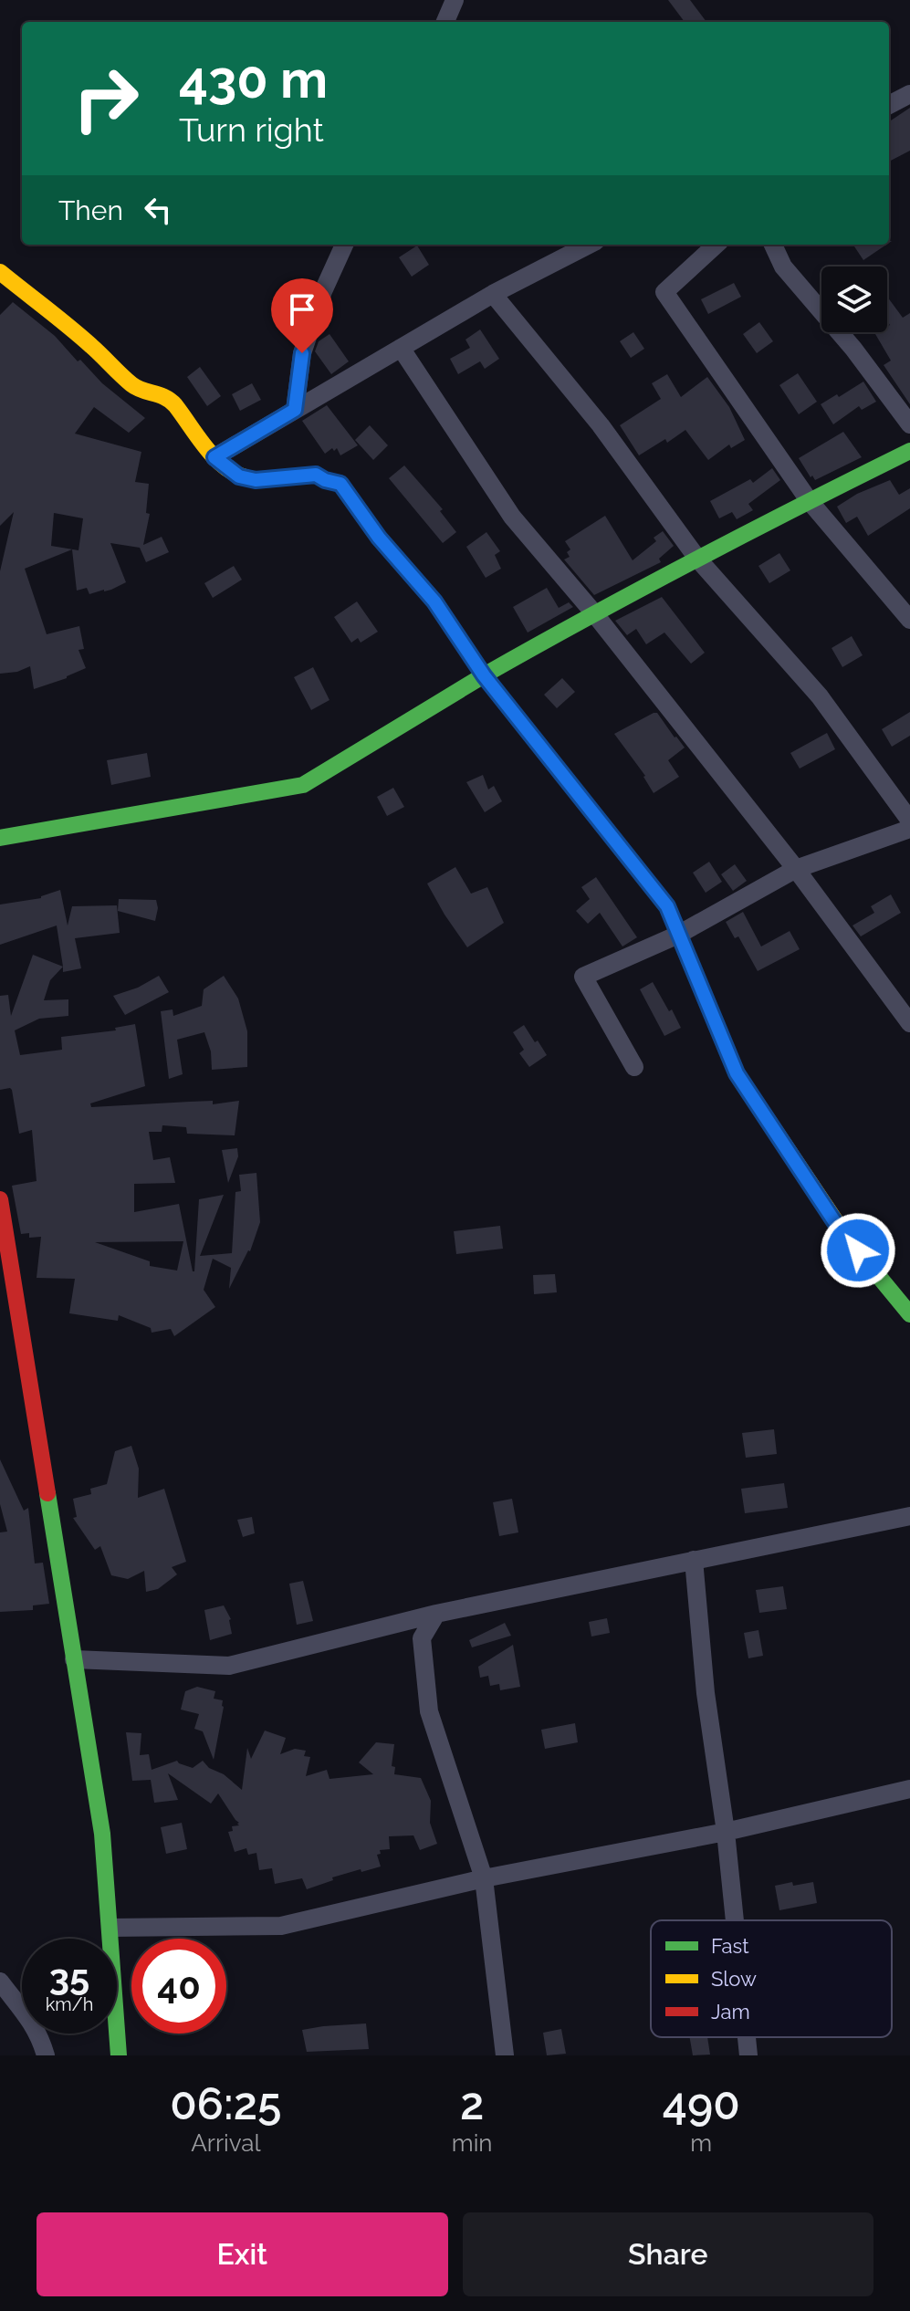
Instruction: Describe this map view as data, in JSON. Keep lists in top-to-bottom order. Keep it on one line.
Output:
{"legend":["Fast","Slow","Jam"],"page":{"turn":["430 m","Turn right"],"then":"Then","speed":"35 km/h","limit":"40","eta":["06:25","Arrival","2","min","490","m"],"buttons":["Exit","Share"]}}
